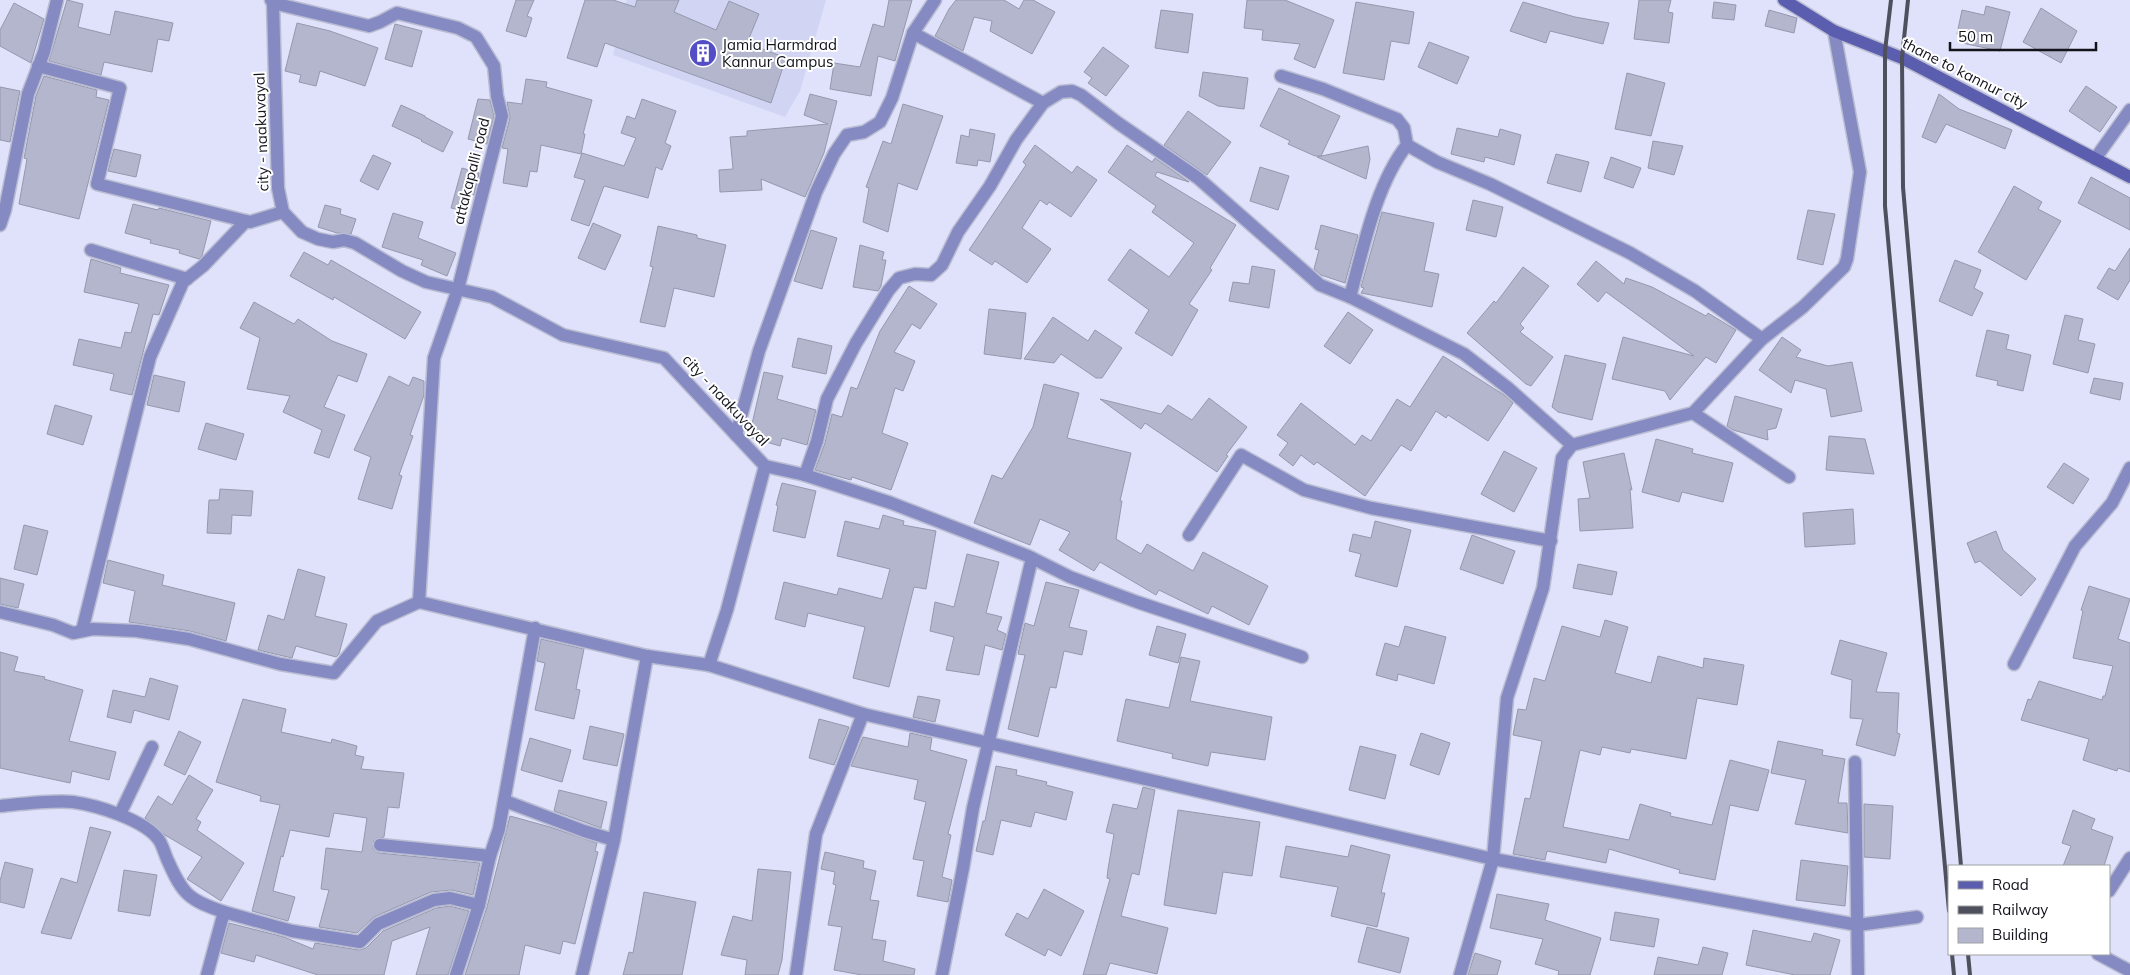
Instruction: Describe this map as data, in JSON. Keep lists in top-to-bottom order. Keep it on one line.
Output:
{"streets":{"street":["thane to kannur city","city - naakuvayal","attakapalli road"]},"crossings":[["city - naakuvayal","attakapalli road"]],"places":{"building":["Jamia Harmdrad Kannur Campus"]},"legend":["Road","Railway","Building"],"scale_bar":"50 m"}
